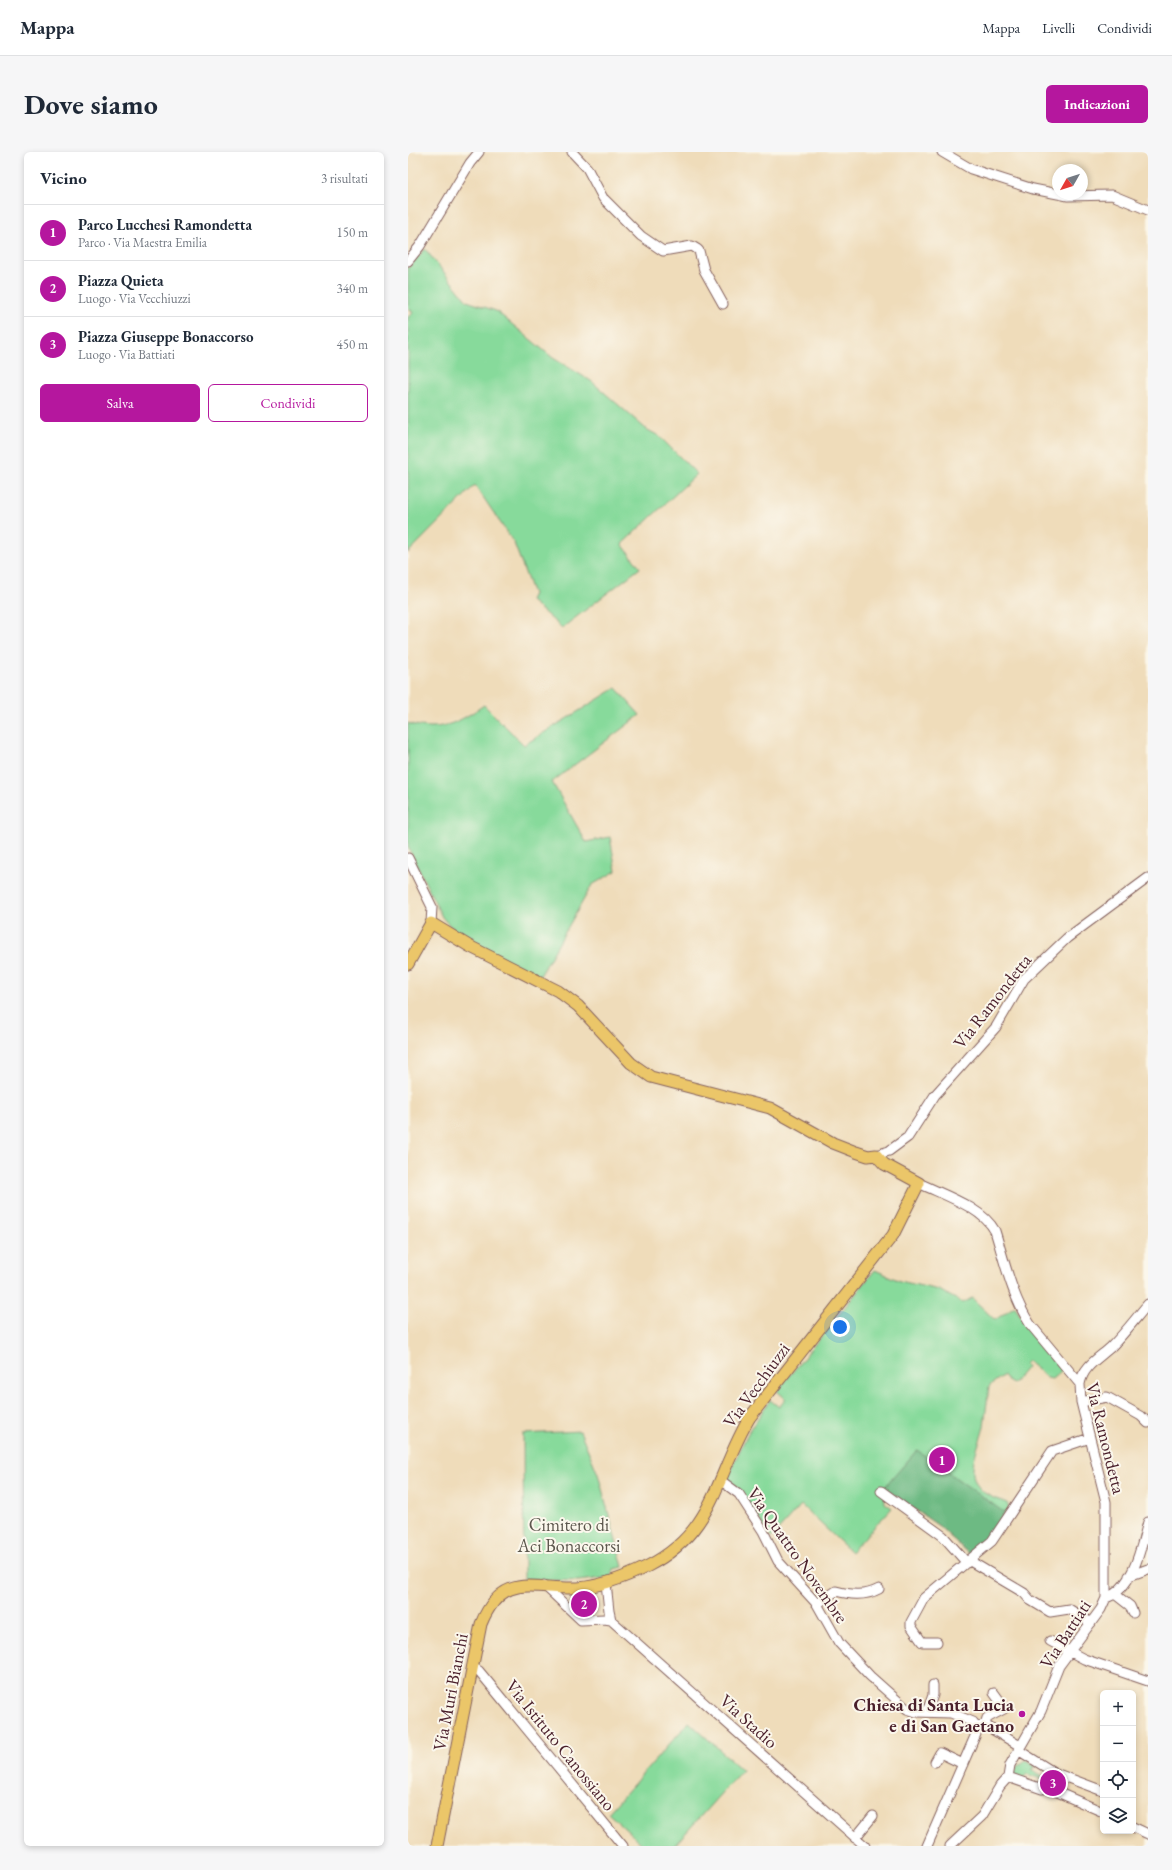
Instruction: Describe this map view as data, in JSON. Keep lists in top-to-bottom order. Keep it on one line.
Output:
{"streets":{"main road":["Via Vecchiuzzi","Via Muri Bianchi"],"street":["Via Ramondetta","Via Quattro Novembre","Via Battiati","Via Stadio","Via Istituto Canossiano"]},"crossings":[["Via Ramondetta","Via Vecchiuzzi"],["Via Ramondetta","Via Battiati"],["Via Vecchiuzzi","Via Quattro Novembre"],["Via Vecchiuzzi","Via Muri Bianchi"],["Via Quattro Novembre","Via Battiati"],["Via Muri Bianchi","Via Istituto Canossiano"]],"parks":["Cimitero di Aci Bonaccorsi"],"places":["Chiesa di Santa Lucia e di San Gaetano"],"north":"bottom left","page":{"header":"Mappa","nav":["Mappa","Livelli","Condividi"],"buttons":["Indicazioni",["Salva","Condividi"]],"title":"Dove siamo","heading":["Vicino","3 risultati"],"list":[{"mark":"1","name":"Parco Lucchesi Ramondetta","note":"Parco · Via Maestra Emilia","value":"150 m"},{"mark":"2","name":"Piazza Quieta","note":"Luogo · Via Vecchiuzzi","value":"340 m"},{"mark":"3","name":"Piazza Giuseppe Bonaccorso","note":"Luogo · Via Battiati","value":"450 m"}],"pins":["1","2","3"],"map_buttons":["+","−"]}}
